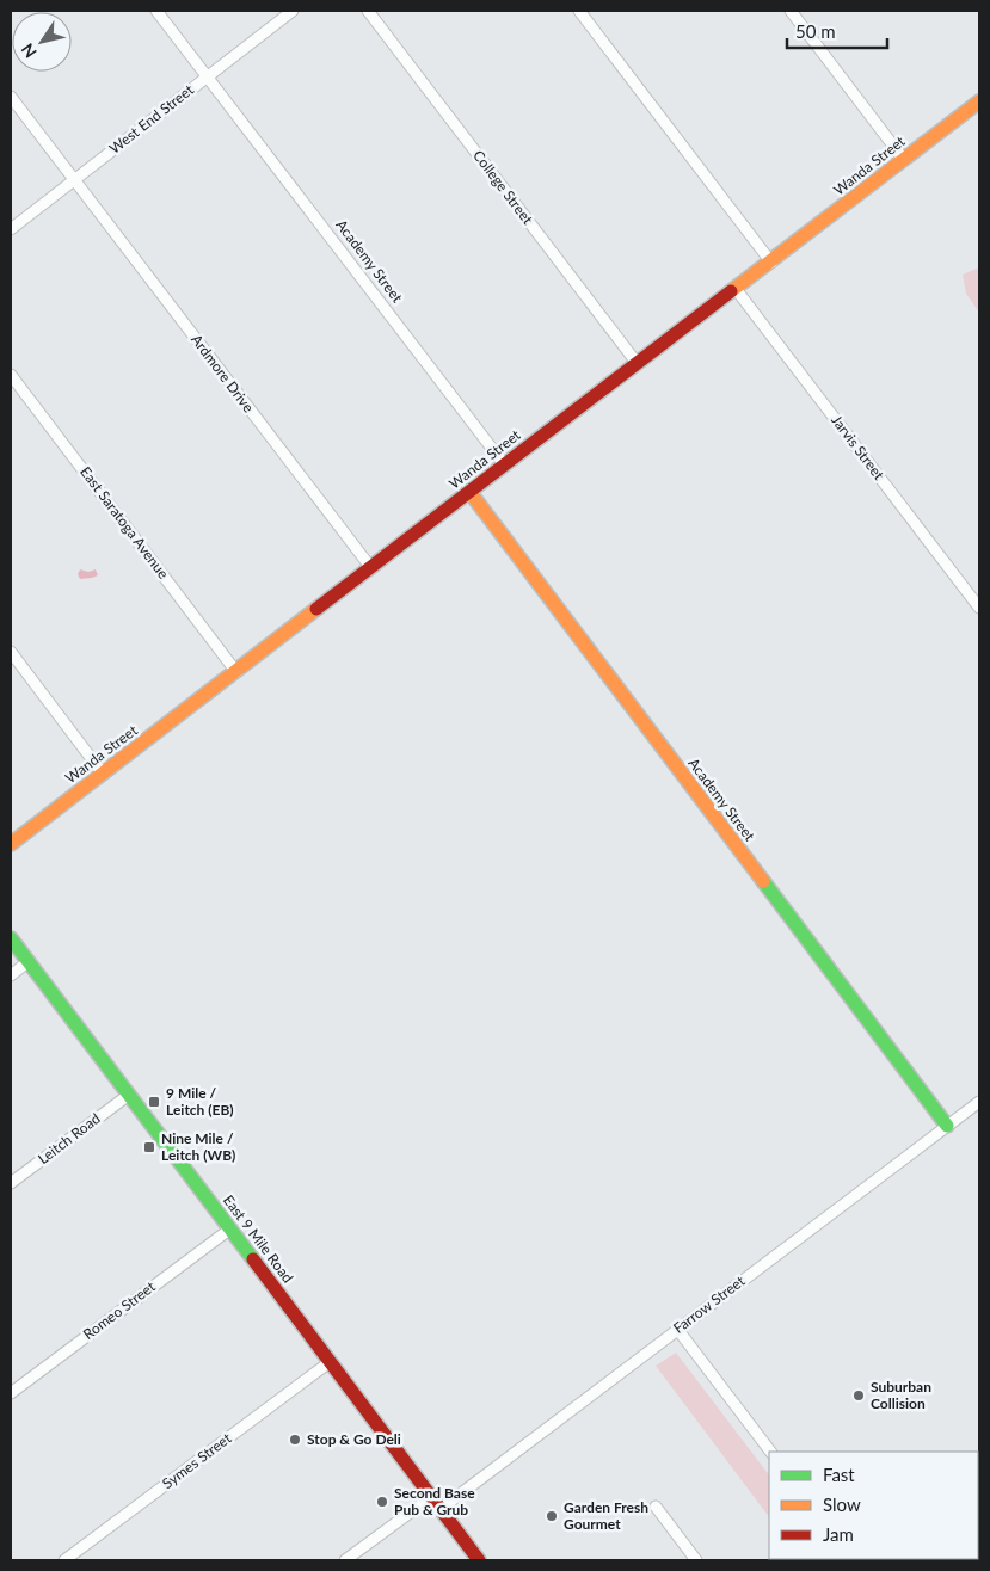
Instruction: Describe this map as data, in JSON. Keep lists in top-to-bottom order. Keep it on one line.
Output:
{"streets":{"street":["West End Street","Wanda Street","College Street","Academy Street","Ardmore Drive","Jarvis Street","East Saratoga Avenue","Leitch Road","East 9 Mile Road","Farrow Street","Romeo Street","Symes Street"]},"crossings":[["West End Street","Academy Street"],["West End Street","Ardmore Drive"],["Wanda Street","College Street"],["Wanda Street","Academy Street"],["Wanda Street","Ardmore Drive"],["Wanda Street","Jarvis Street"],["Wanda Street","East Saratoga Avenue"],["Academy Street","Farrow Street"],["Leitch Road","East 9 Mile Road"],["East 9 Mile Road","Farrow Street"],["East 9 Mile Road","Romeo Street"],["East 9 Mile Road","Symes Street"]],"places":{"transit":["9 Mile / Leitch (EB)","Nine Mile / Leitch (WB)"],"other":["Suburban Collision","Stop & Go Deli","Second Base Pub & Grub","Garden Fresh Gourmet"]},"legend":["Fast","Slow","Jam"],"scale_bar":"50 m","north":"bottom left"}
